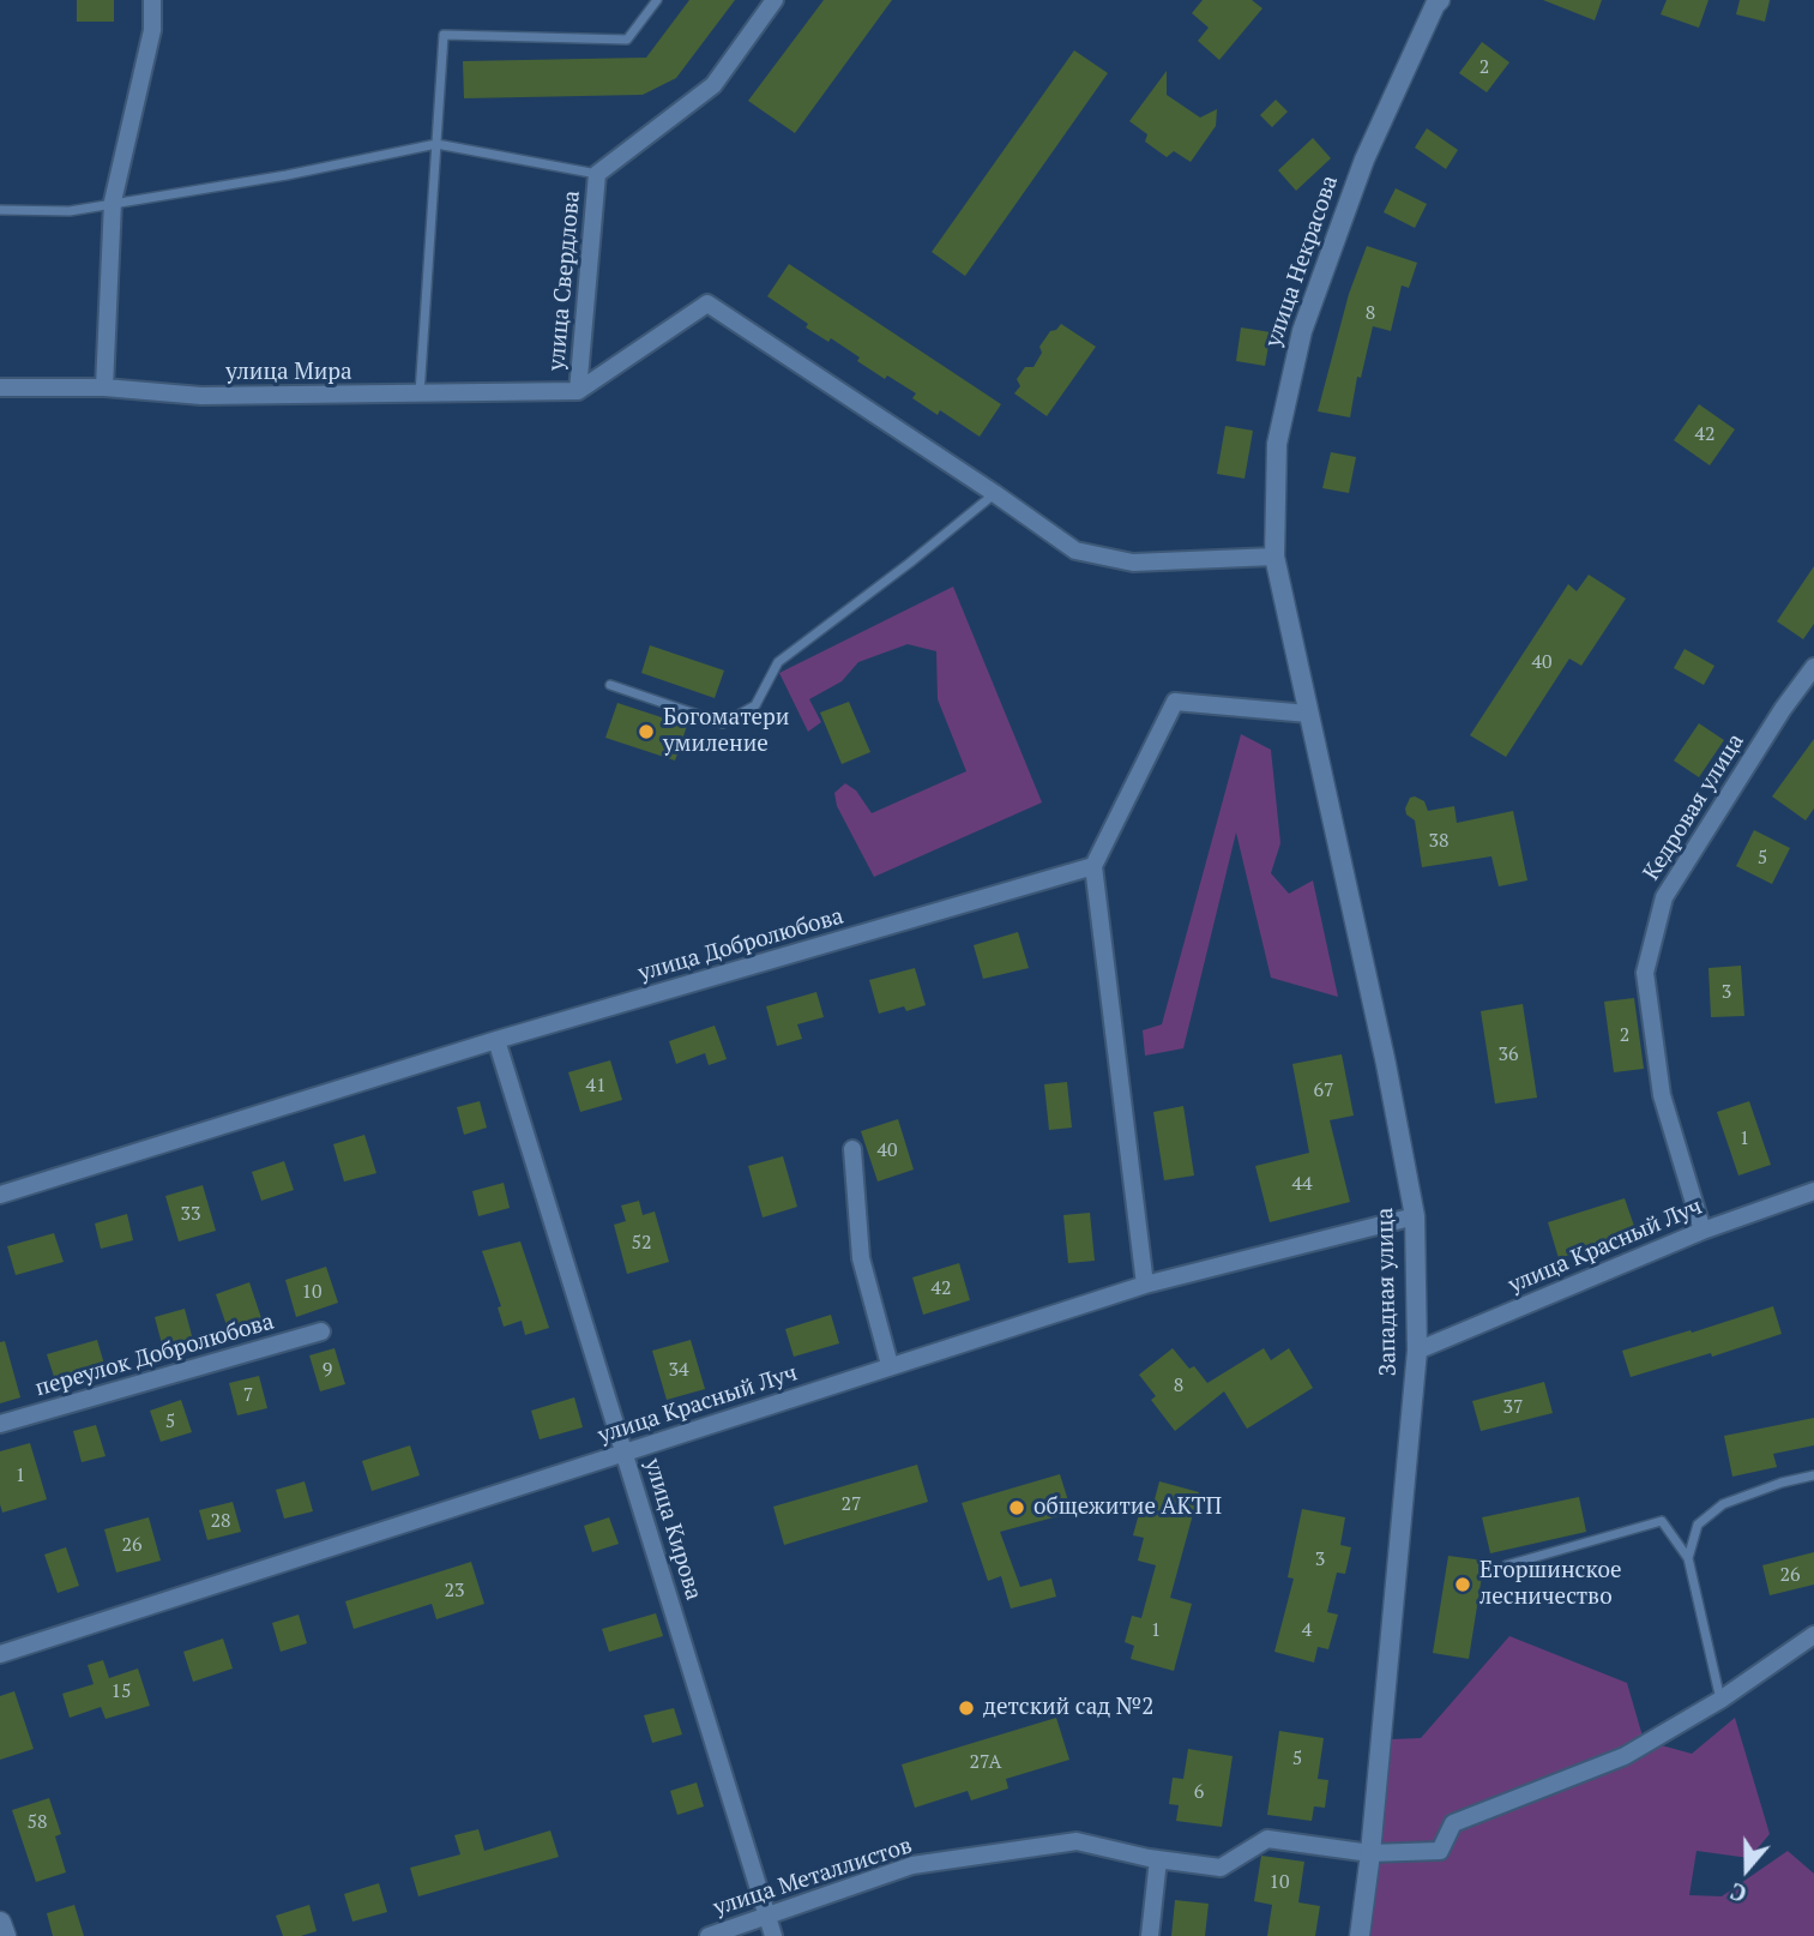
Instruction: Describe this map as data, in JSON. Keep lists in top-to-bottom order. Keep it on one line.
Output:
{"streets":{"street":["улица Некрасова","улица Свердлова","улица Мира","Кедровая улица","улица Добролюбова","улица Красный Луч","Западная улица","переулок Добролюбова","улица Кирова","улица Металлистов"]},"crossings":[["улица Некрасова","Западная улица"],["улица Свердлова","улица Мира"],["Кедровая улица","улица Красный Луч"],["улица Добролюбова","улица Кирова"],["улица Красный Луч","Западная улица"],["улица Красный Луч","улица Кирова"],["Западная улица","улица Металлистов"],["улица Кирова","улица Металлистов"]],"places":["Богоматери умиление","общежитие АКТП","Егоршинское лесничество","детский сад №2"],"house_numbers":["2","8","42","40","38","5","3","2","36","41","67","1","40","44","33","52","42","10","9","34","8","7","37","5","1","27","28","26","3","26","23","1","4","15","5","27А","6","58","10"],"north":"bottom"}
